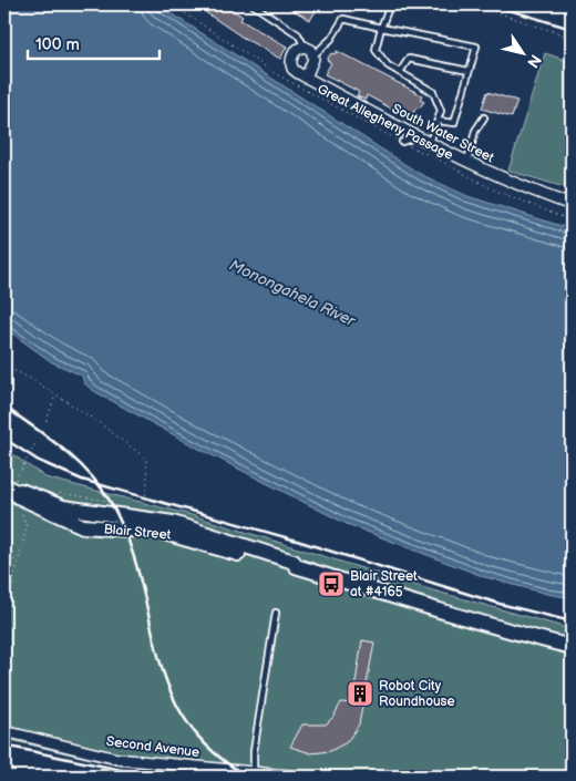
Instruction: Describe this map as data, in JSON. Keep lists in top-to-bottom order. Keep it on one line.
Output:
{"streets":{"street":["South Water Street","Blair Street","Second Avenue"],"path":["Great Allegheny Passage"]},"water":["Monongahela River"],"places":{"bus stop":["Blair Street at #4165"],"building":["Robot City Roundhouse"]},"scale_bar":"100 m","north":"bottom right"}
